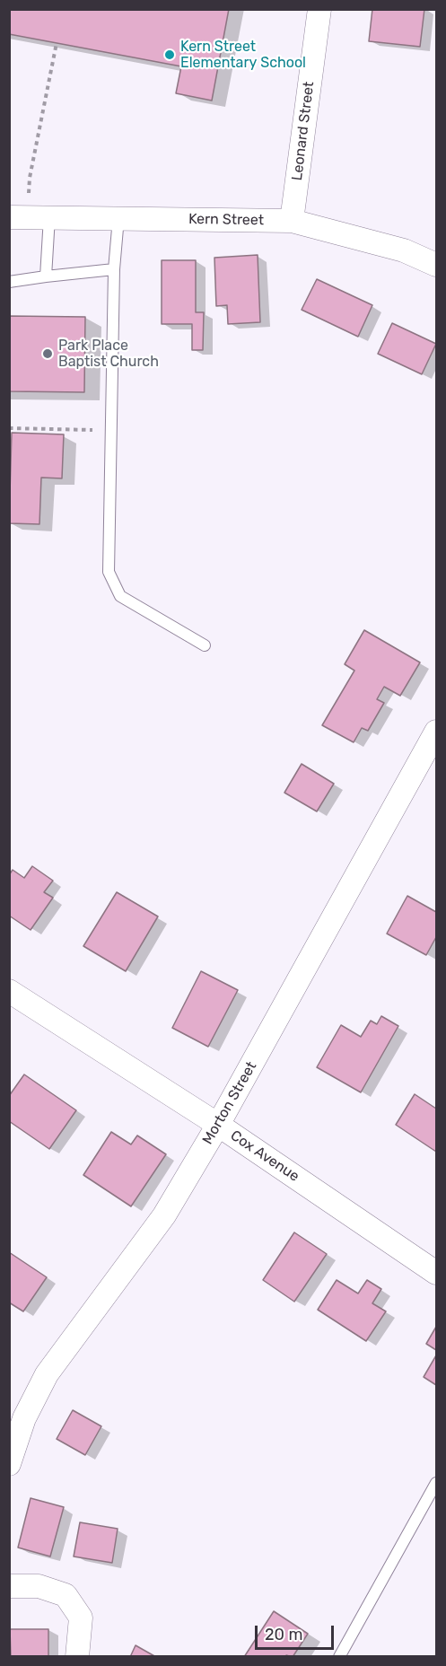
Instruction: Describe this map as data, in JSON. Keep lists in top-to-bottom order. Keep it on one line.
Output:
{"streets":{"street":["Leonard Street","Kern Street","Morton Street","Cox Avenue"]},"crossings":[["Leonard Street","Kern Street"],["Morton Street","Cox Avenue"]],"places":["Kern Street Elementary School","Park Place Baptist Church"],"scale_bar":"20 m"}
